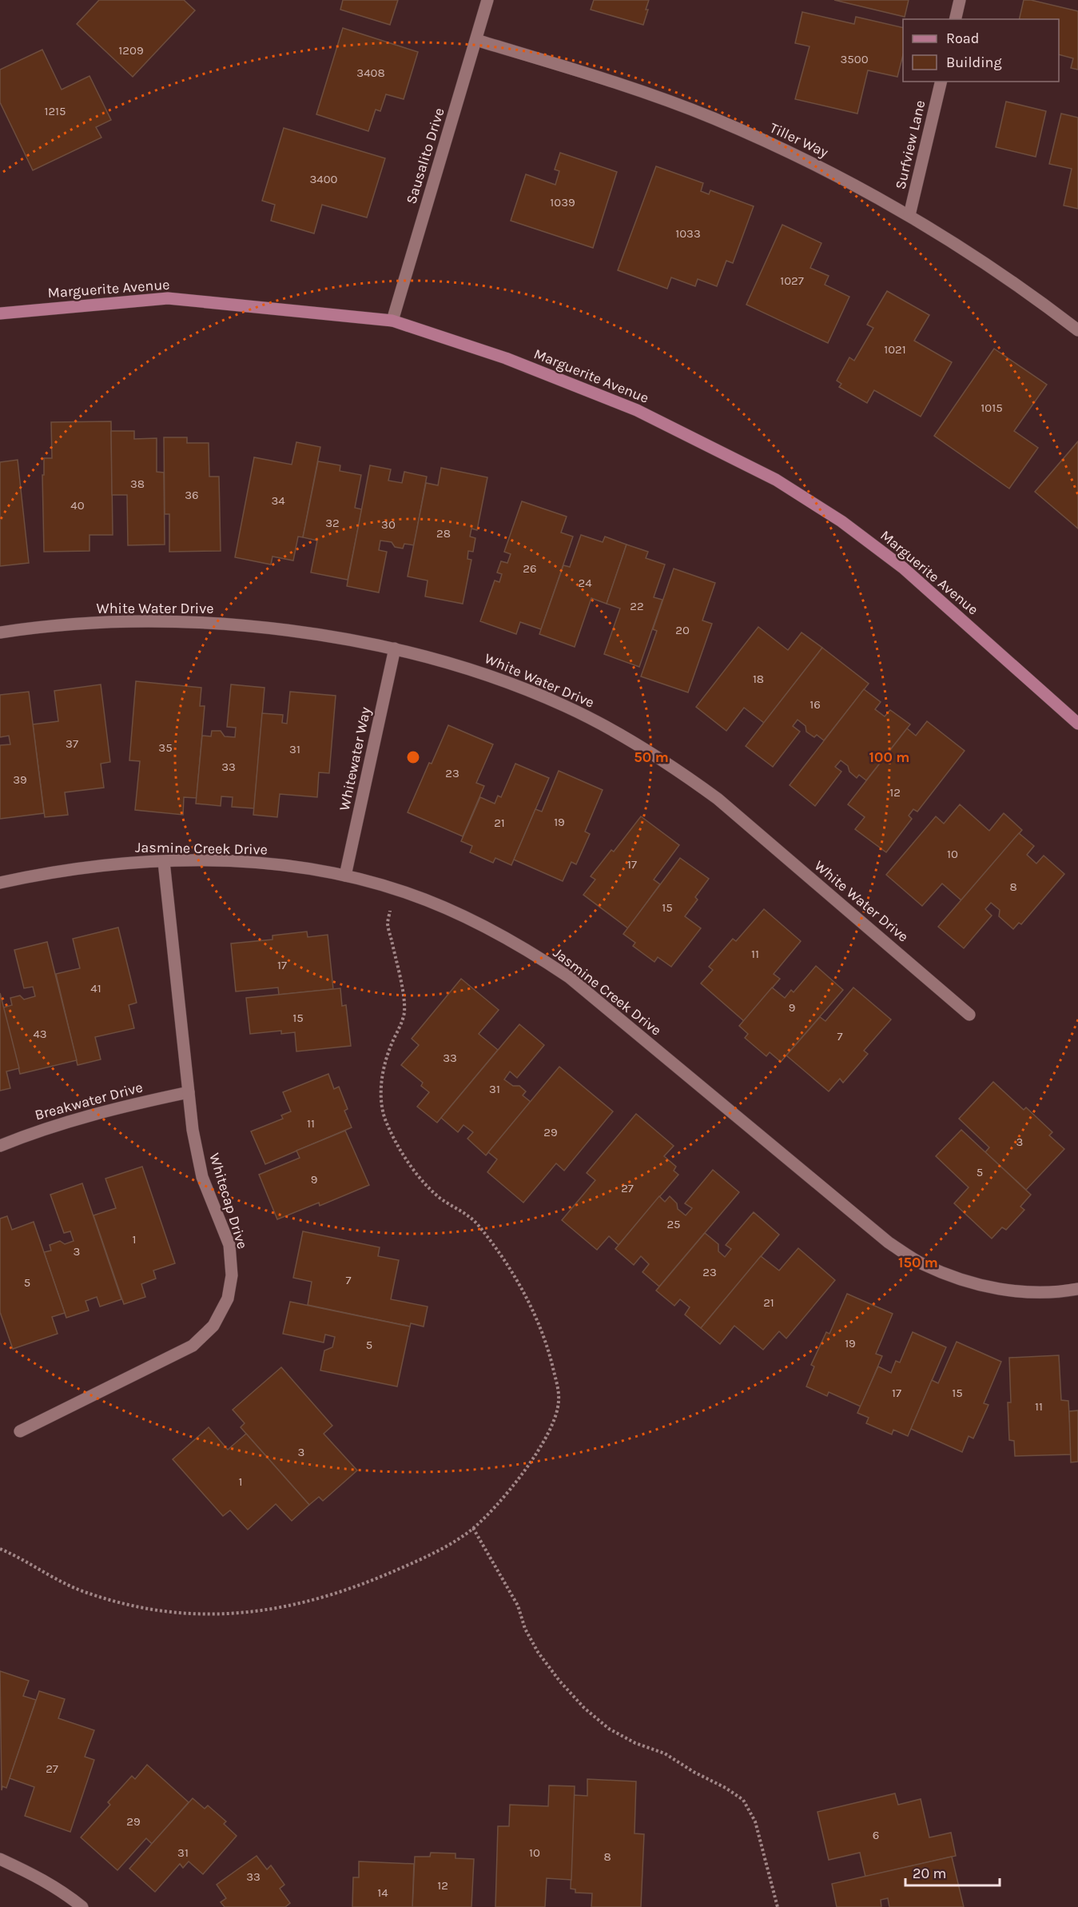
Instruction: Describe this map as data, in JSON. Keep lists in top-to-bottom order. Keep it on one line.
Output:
{"streets":{"street":["Tiller Way","Surfview Lane","Sausalito Drive","Marguerite Avenue","White Water Drive","Whitewater Way","Jasmine Creek Drive","Breakwater Drive","Whitecap Drive"]},"crossings":[["Tiller Way","Surfview Lane"],["Tiller Way","Sausalito Drive"],["Sausalito Drive","Marguerite Avenue"],["White Water Drive","Whitewater Way"],["Whitewater Way","Jasmine Creek Drive"],["Jasmine Creek Drive","Whitecap Drive"],["Breakwater Drive","Whitecap Drive"]],"house_numbers":["1209","3500","3408","1215","3400","1039","1033","1027","1021","1015","38","36","34","40","32","30","28","26","24","22","20","18","16","37","35","31","33","23","39","12","19","21","10","17","8","15","11","17","41","9","15","43","7","33","31","11","29","3","5","9","27","25","1","3","23","7","5","21","19","5","17","15","11","3","1","27","29","6","31","10","8","33","12","14"],"legend":["Road","Building"],"scale_bar":"20 m","rings":["50 m","100 m","150 m"]}
